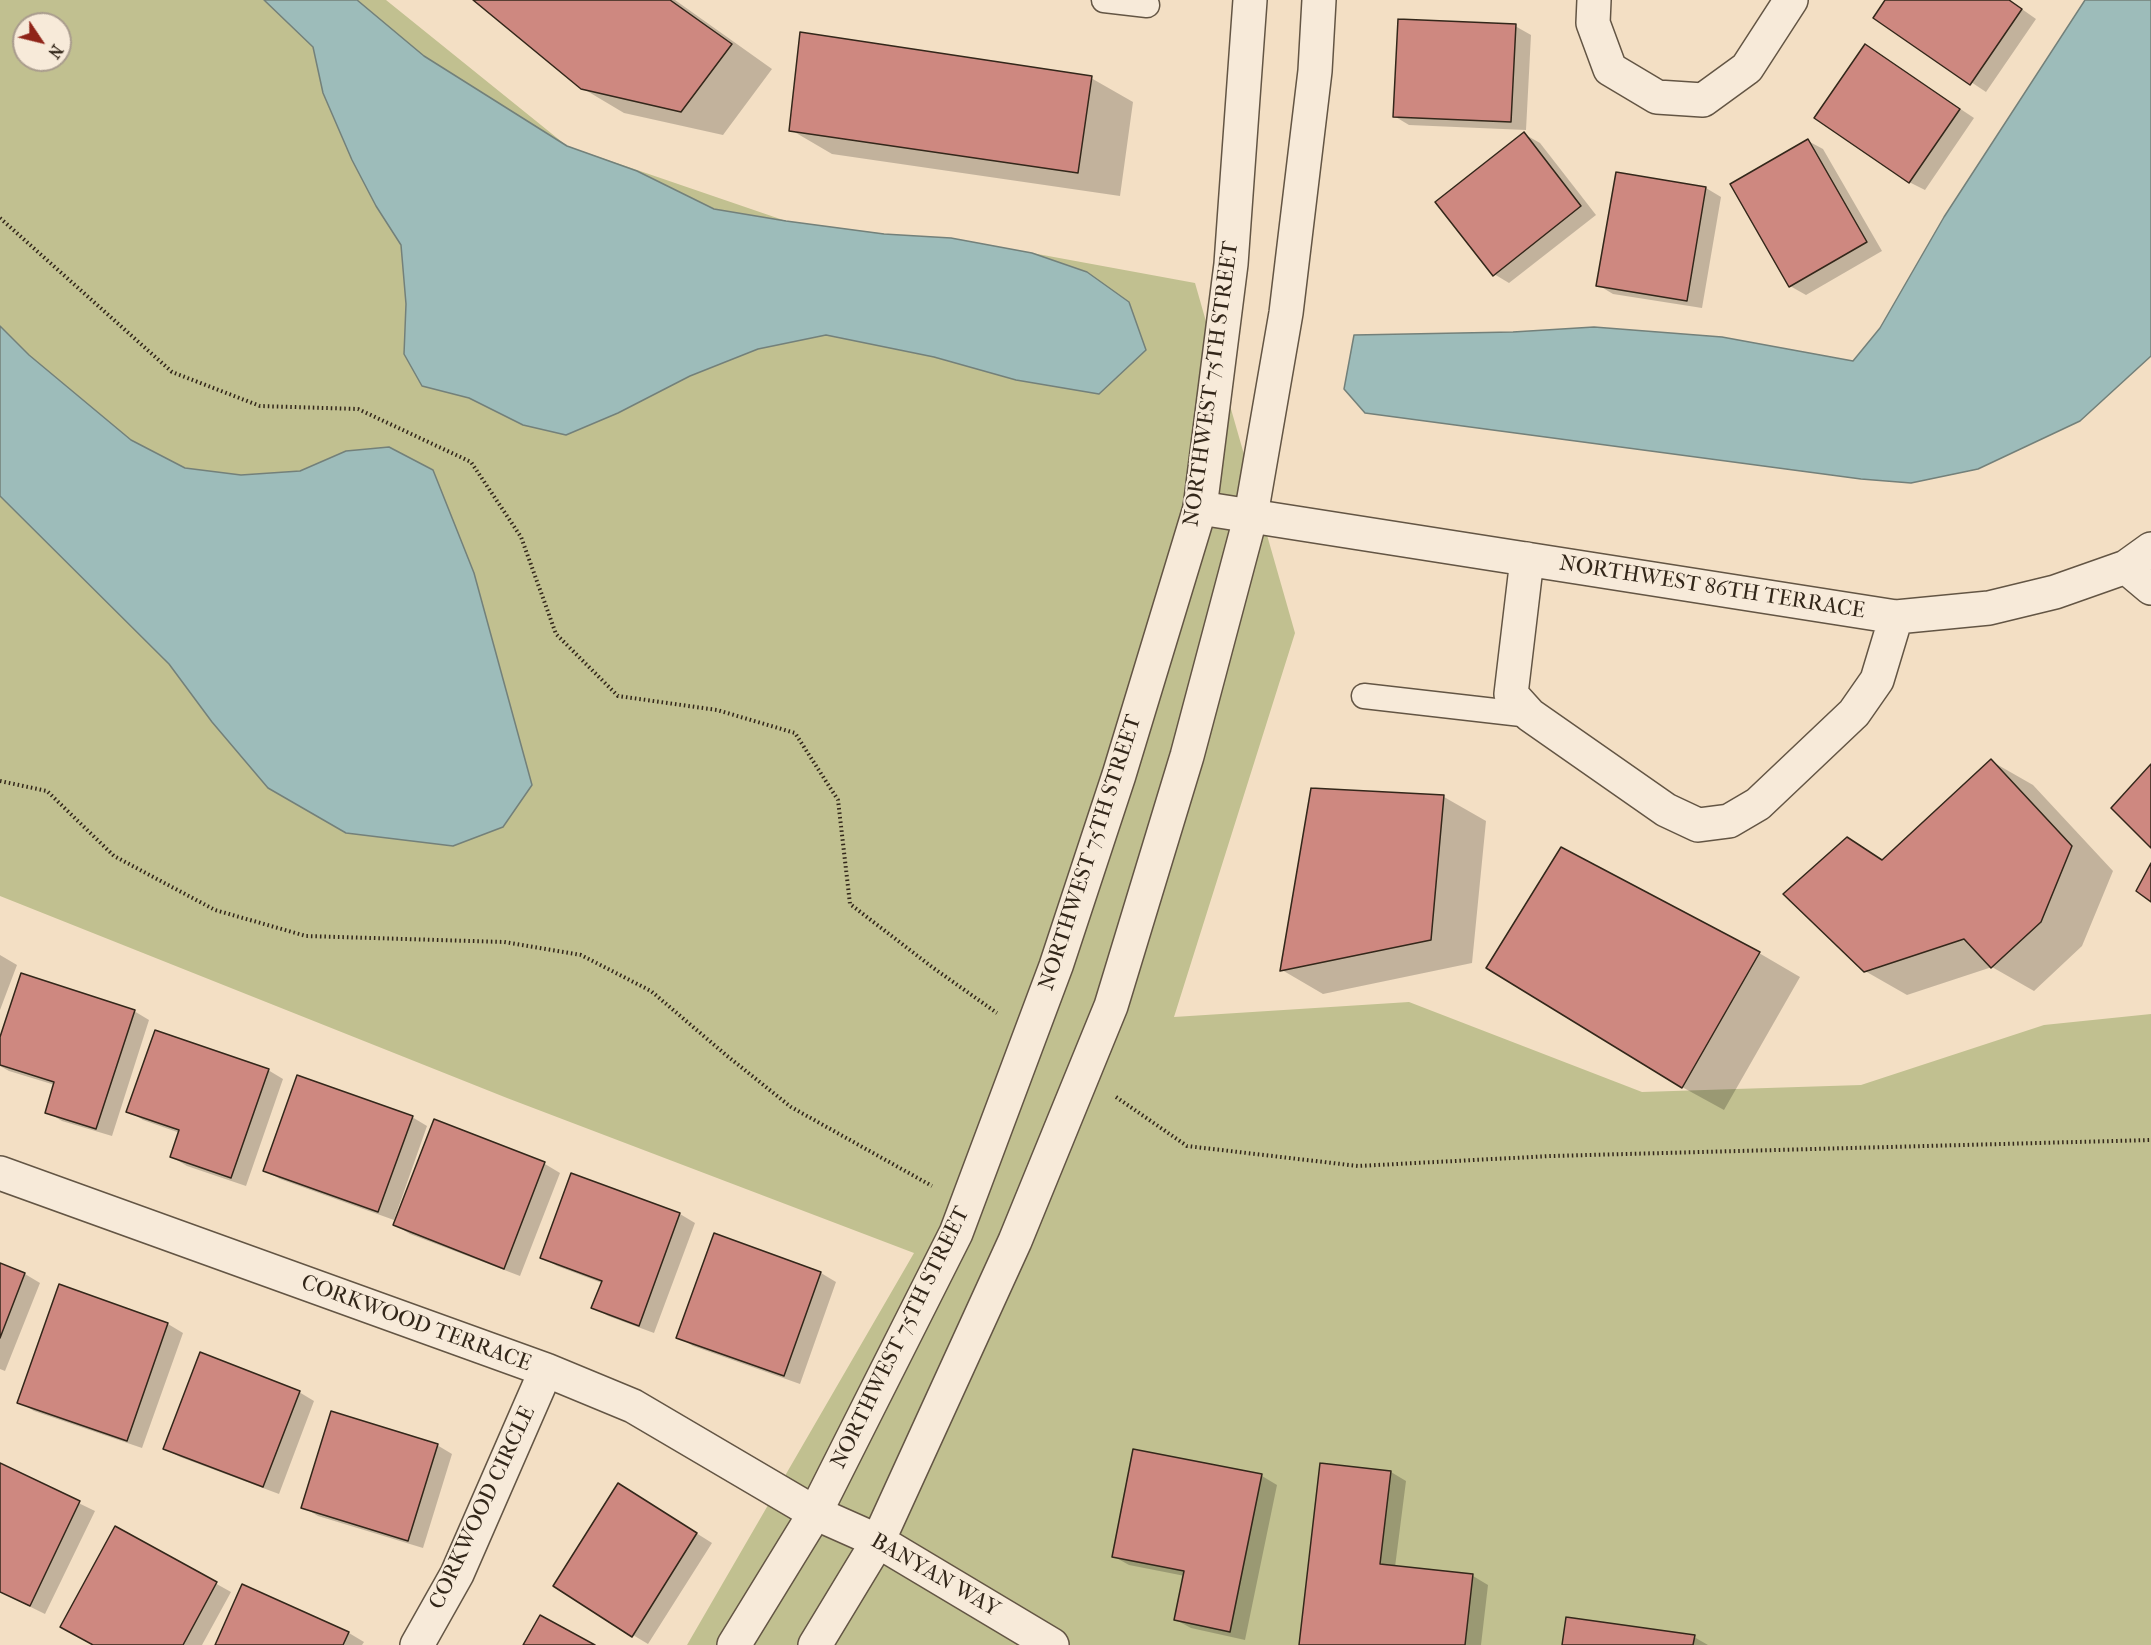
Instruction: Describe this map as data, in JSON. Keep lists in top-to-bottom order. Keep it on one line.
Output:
{"streets":{"street":["NORTHWEST 75TH STREET","NORTHWEST 86TH TERRACE","CORKWOOD TERRACE","CORKWOOD CIRCLE","BANYAN WAY"]},"crossings":[["NORTHWEST 75TH STREET","NORTHWEST 86TH TERRACE"],["NORTHWEST 75TH STREET","CORKWOOD TERRACE"],["NORTHWEST 75TH STREET","BANYAN WAY"],["CORKWOOD TERRACE","CORKWOOD CIRCLE"],["CORKWOOD TERRACE","BANYAN WAY"]],"north":"bottom right"}
